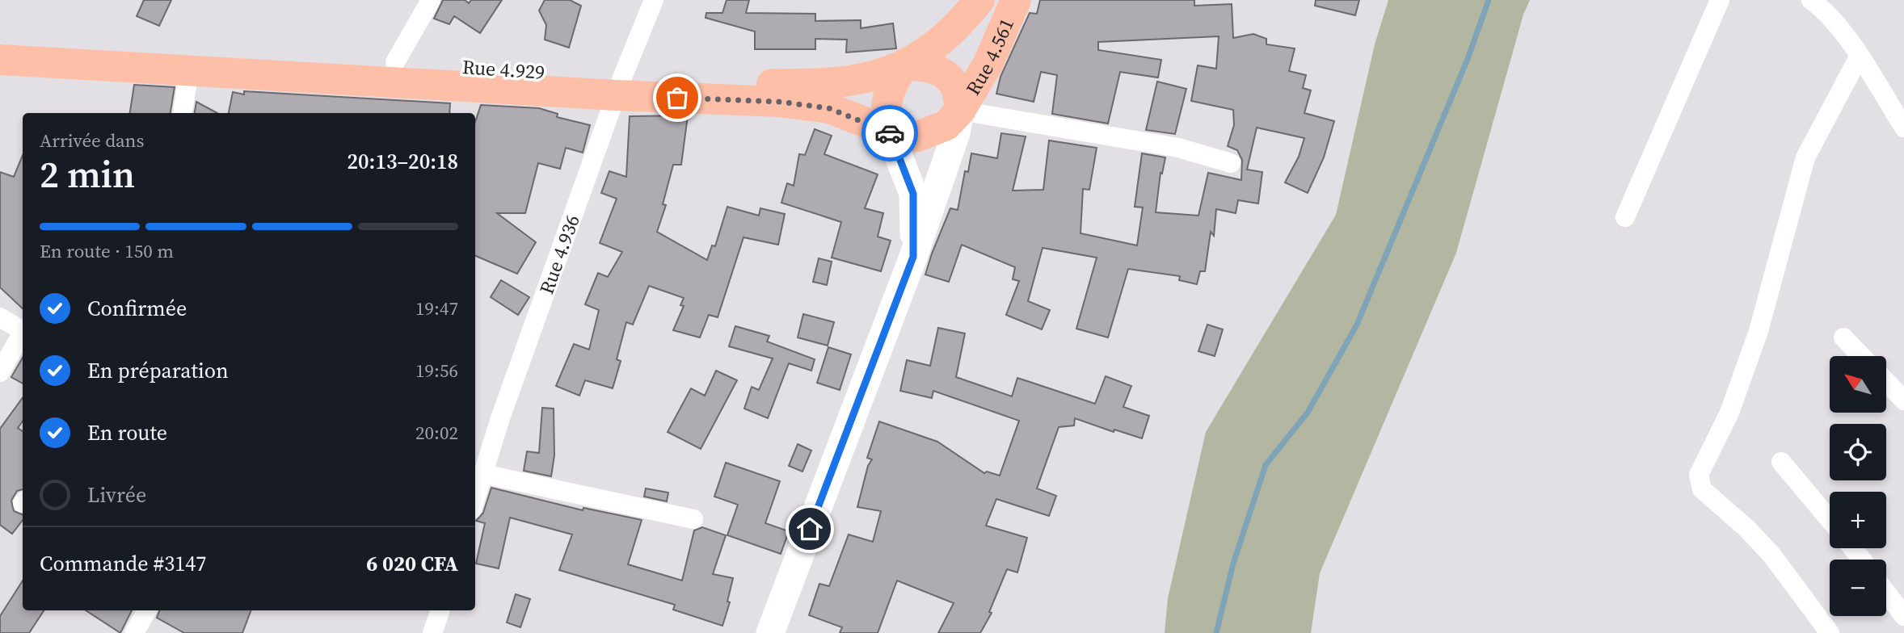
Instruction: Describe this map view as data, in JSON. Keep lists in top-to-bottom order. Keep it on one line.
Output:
{"streets":{"main road":["Rue 4.561","Rue 4.929"],"street":["Rue 4.936"]},"crossings":[["Rue 4.561","Rue 4.929"],["Rue 4.929","Rue 4.936"]],"north":"top left","page":{"heading":["2 min","Arrivée dans","20:13–20:18"],"panel":["Commande #3147","6 020 CFA"],"bar":"En route · 150 m","list":[["Confirmée","19:47"],["En préparation","19:56"],["En route","20:02"],"Livrée"],"map_buttons":["+","−"]}}
